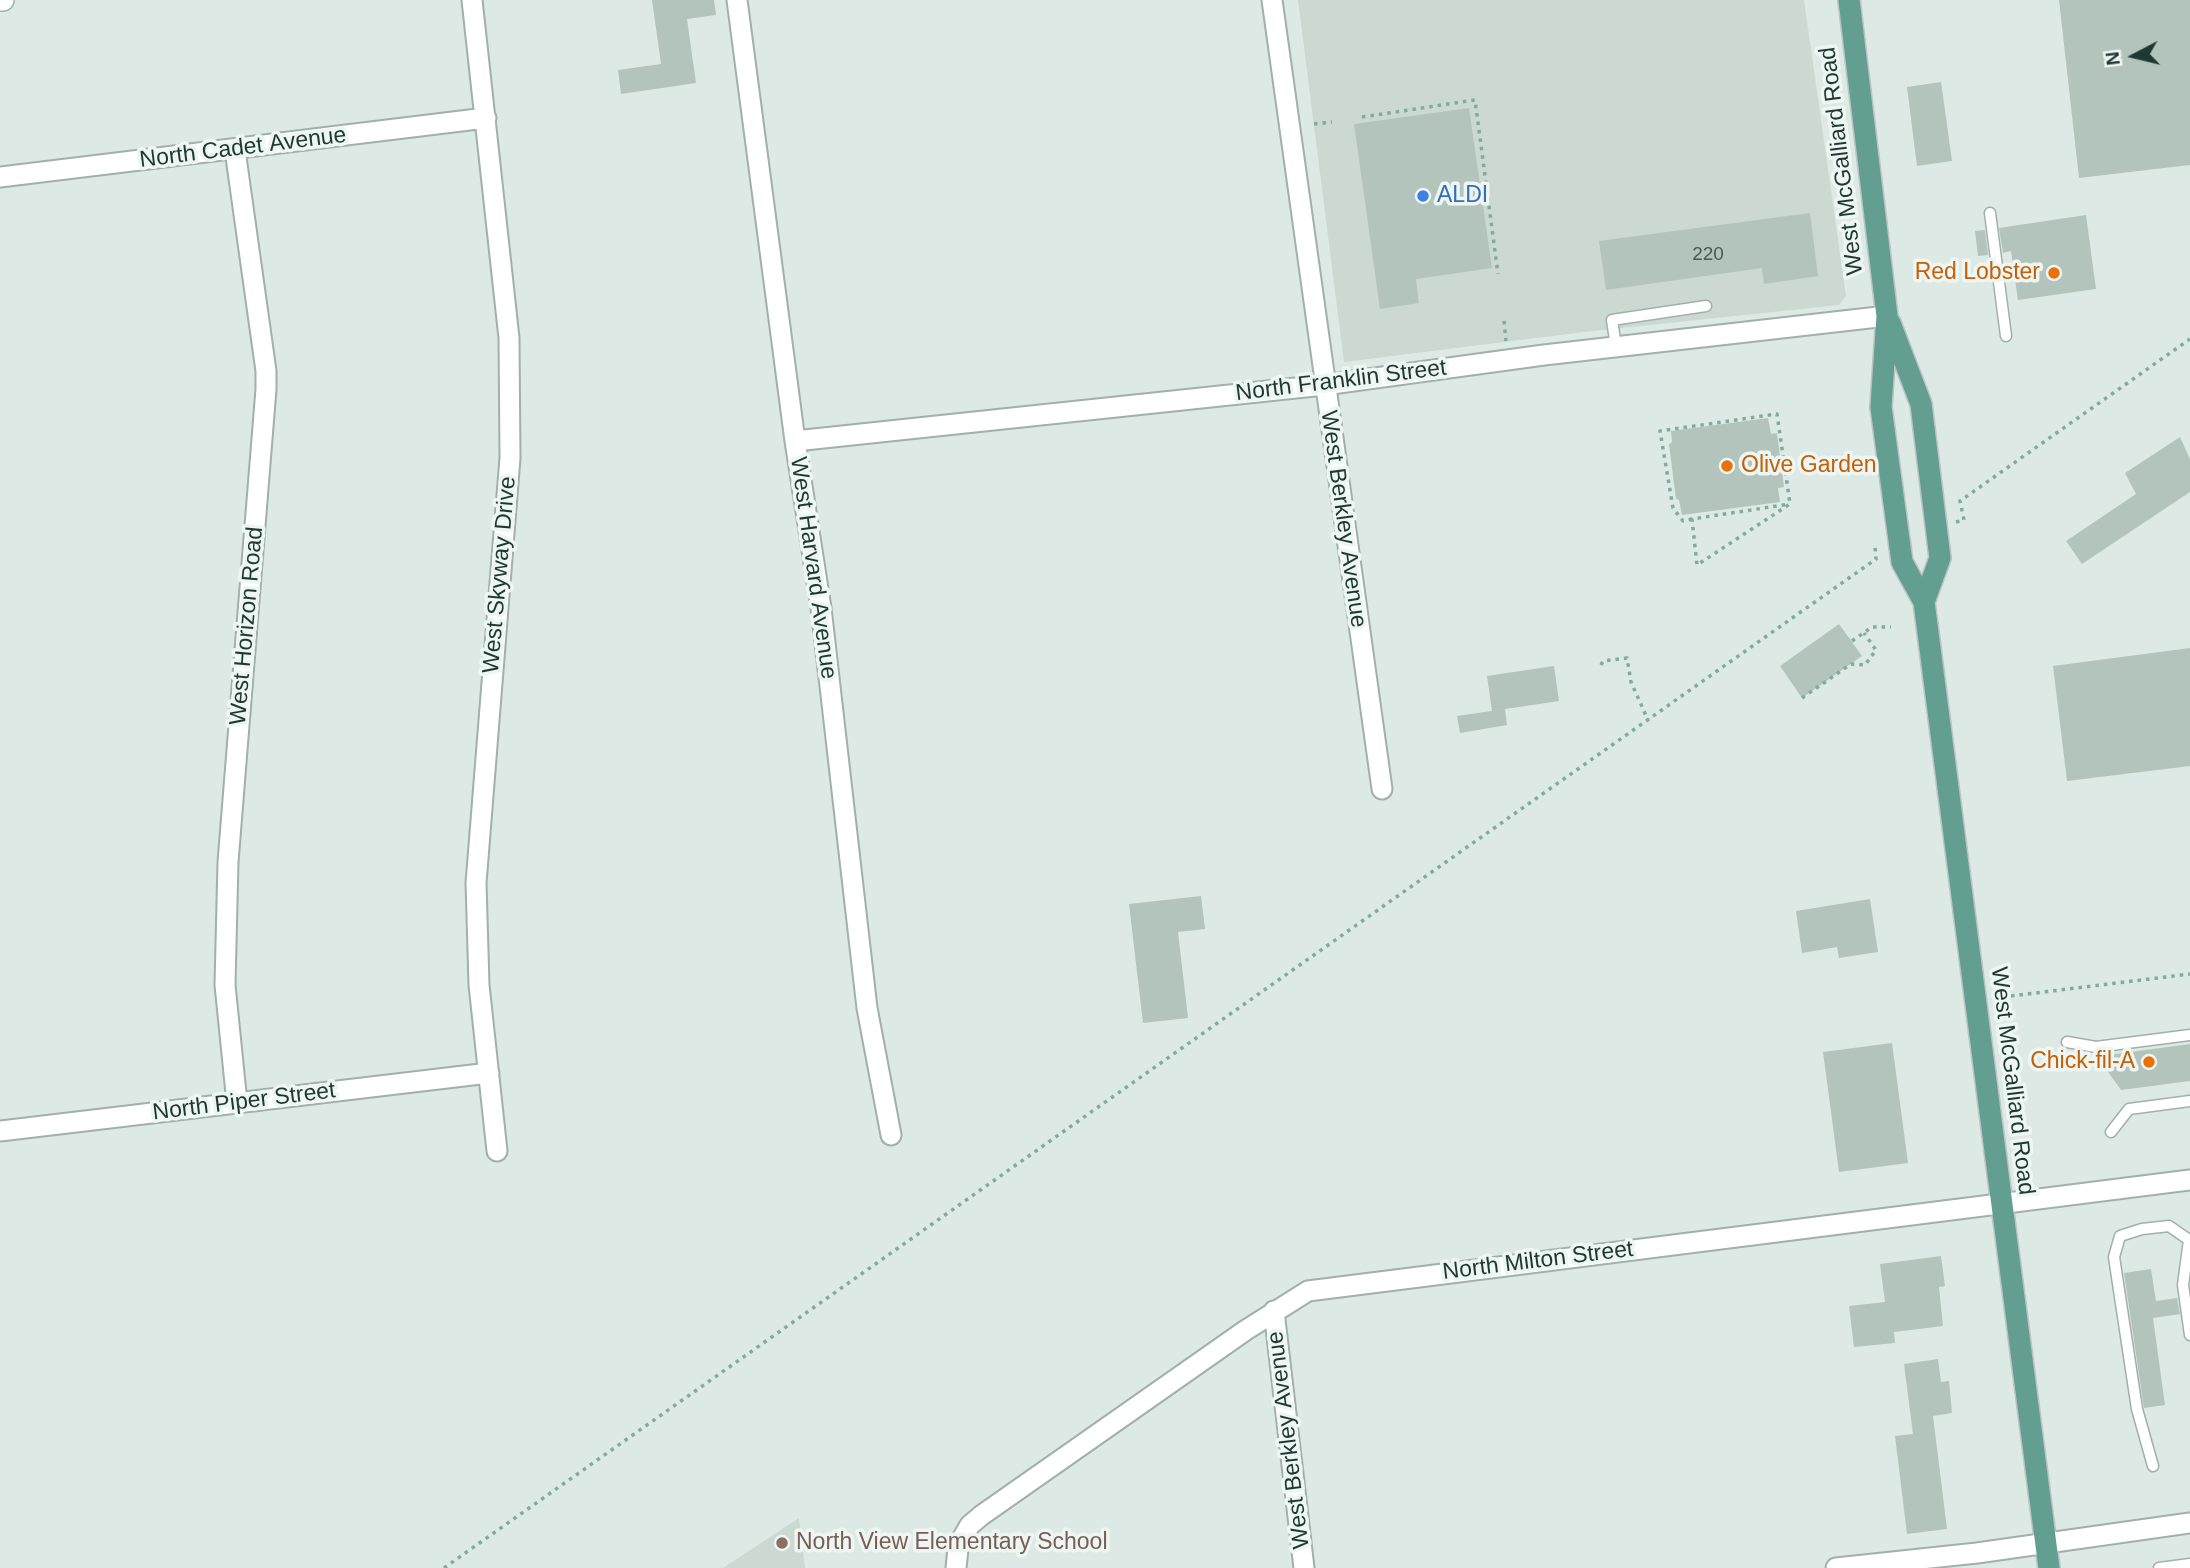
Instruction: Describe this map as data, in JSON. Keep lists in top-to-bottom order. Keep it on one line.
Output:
{"streets":{"main road":["West McGalliard Road"],"street":["North Cadet Avenue","North Franklin Street","West Berkley Avenue","West Harvard Avenue","West Skyway Drive","West Horizon Road","North Piper Street","North Milton Street"]},"crossings":[["North Cadet Avenue","West Skyway Drive"],["North Cadet Avenue","West Horizon Road"],["West McGalliard Road","North Franklin Street"],["West McGalliard Road","North Milton Street"],["North Franklin Street","West Berkley Avenue"],["North Franklin Street","West Harvard Avenue"],["West Berkley Avenue","North Milton Street"],["West Skyway Drive","North Piper Street"],["West Horizon Road","North Piper Street"]],"places":["ALDI","Red Lobster","Olive Garden","Chick-fil-A","North View Elementary School"],"house_numbers":["220"],"north":"left"}
